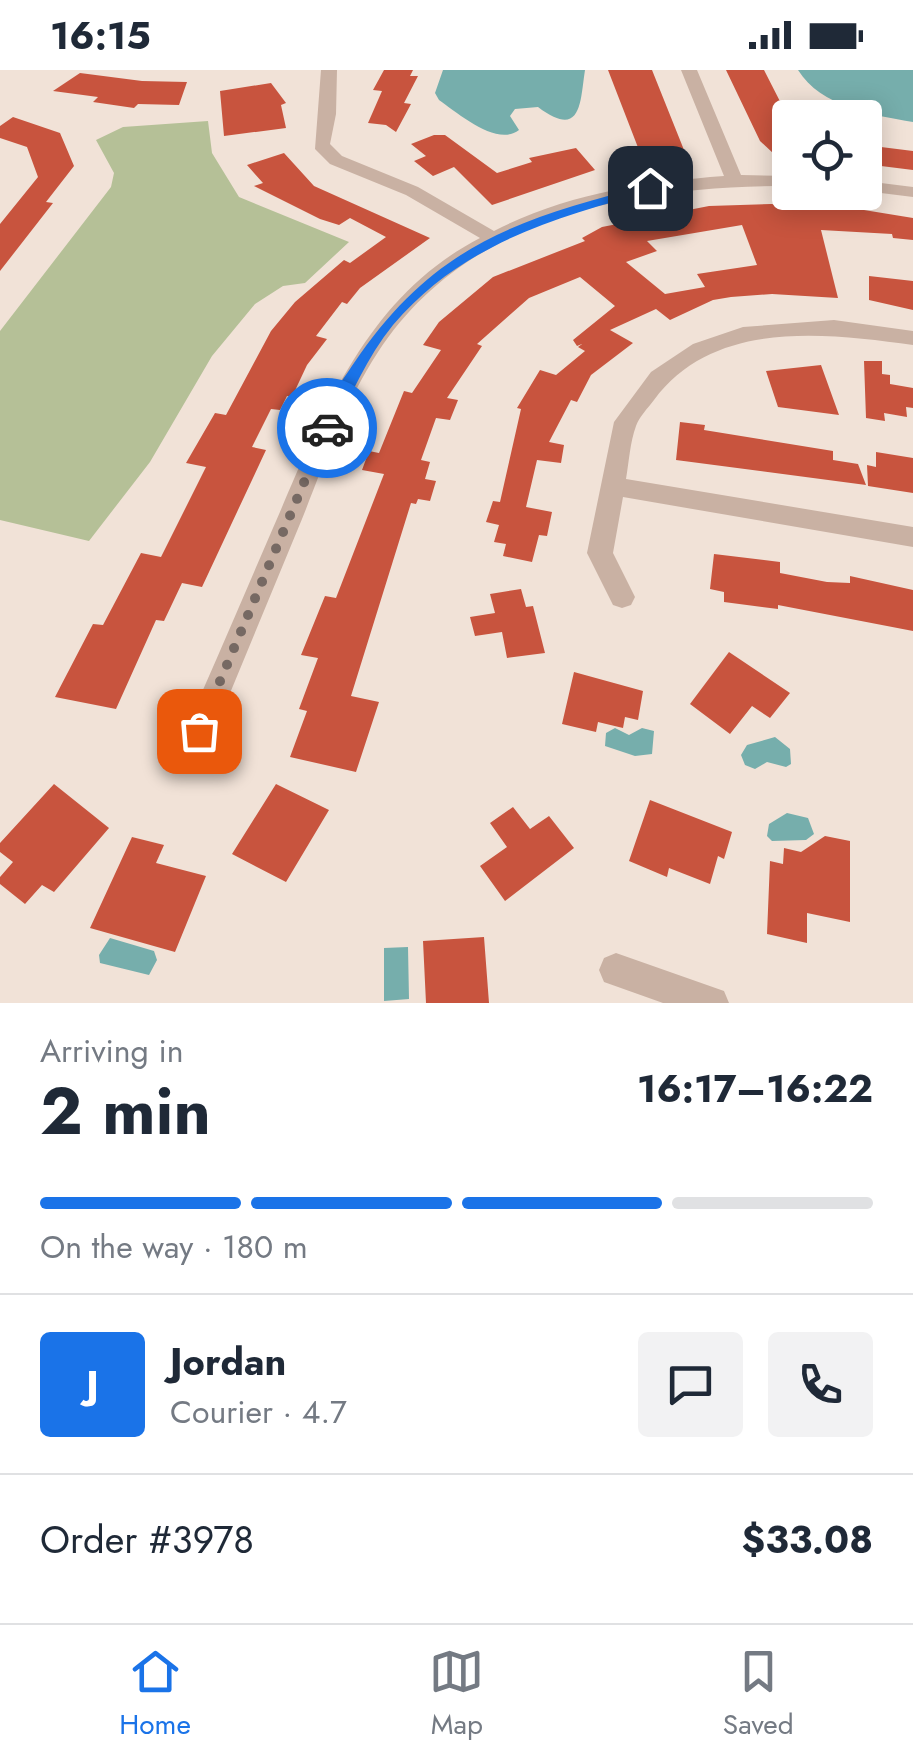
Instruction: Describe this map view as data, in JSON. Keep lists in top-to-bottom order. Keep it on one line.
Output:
{"page":{"status":"16:15","heading":["2 min","Arriving in","16:17–16:22"],"panel":["Jordan","Courier · 4.7","Order #3978","$33.08"],"bar":"On the way · 180 m","round":"J","tabs":["Home","Map","Saved"]}}
